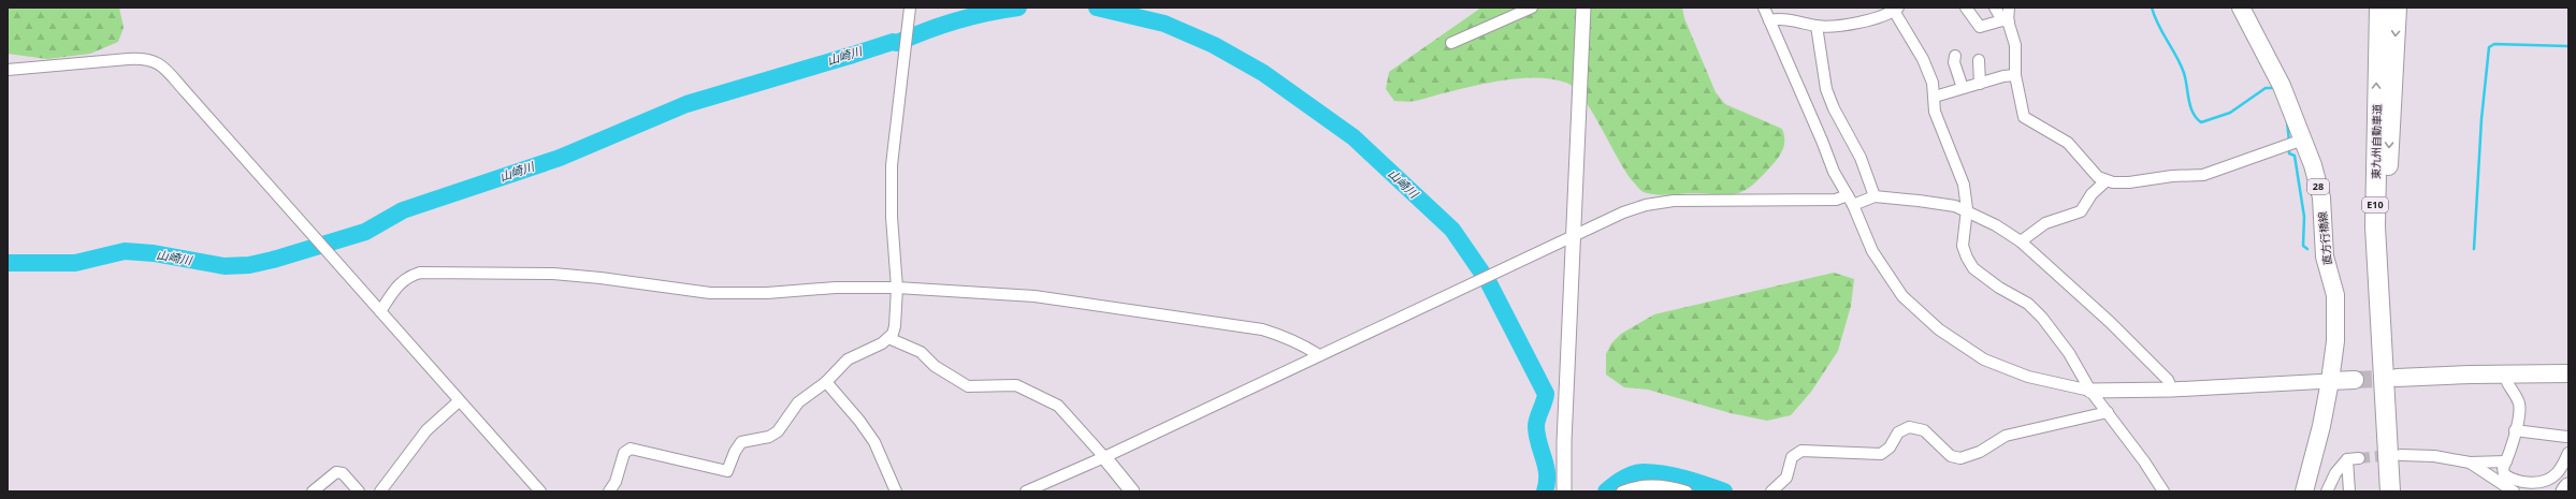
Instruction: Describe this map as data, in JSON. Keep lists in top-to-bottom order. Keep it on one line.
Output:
{"streets":{"highway":["東九州自動車道","E10"],"main road":["28","直方行橋線"]},"water":["山崎川"]}
